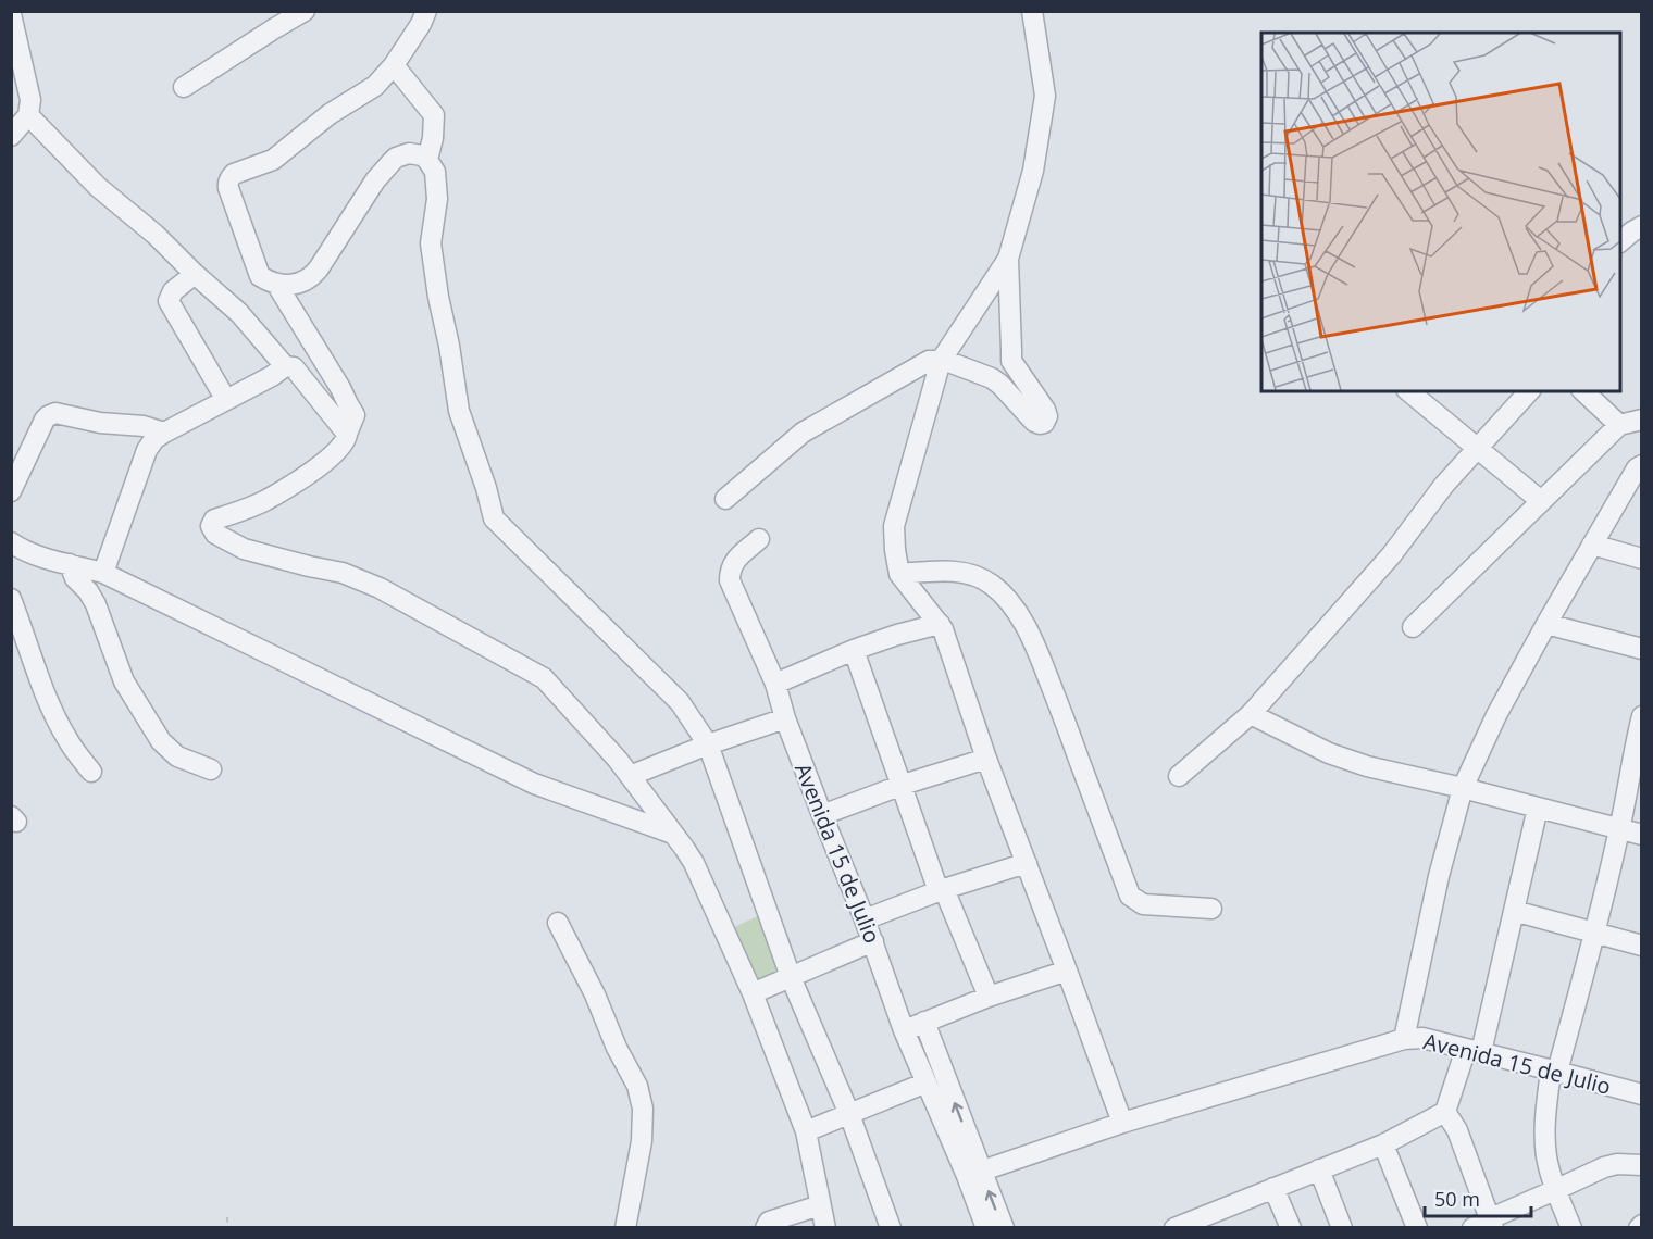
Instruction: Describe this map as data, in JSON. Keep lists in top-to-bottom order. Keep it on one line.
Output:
{"streets":{"street":["Avenida 15 de Julio"]},"scale_bar":"50 m"}
